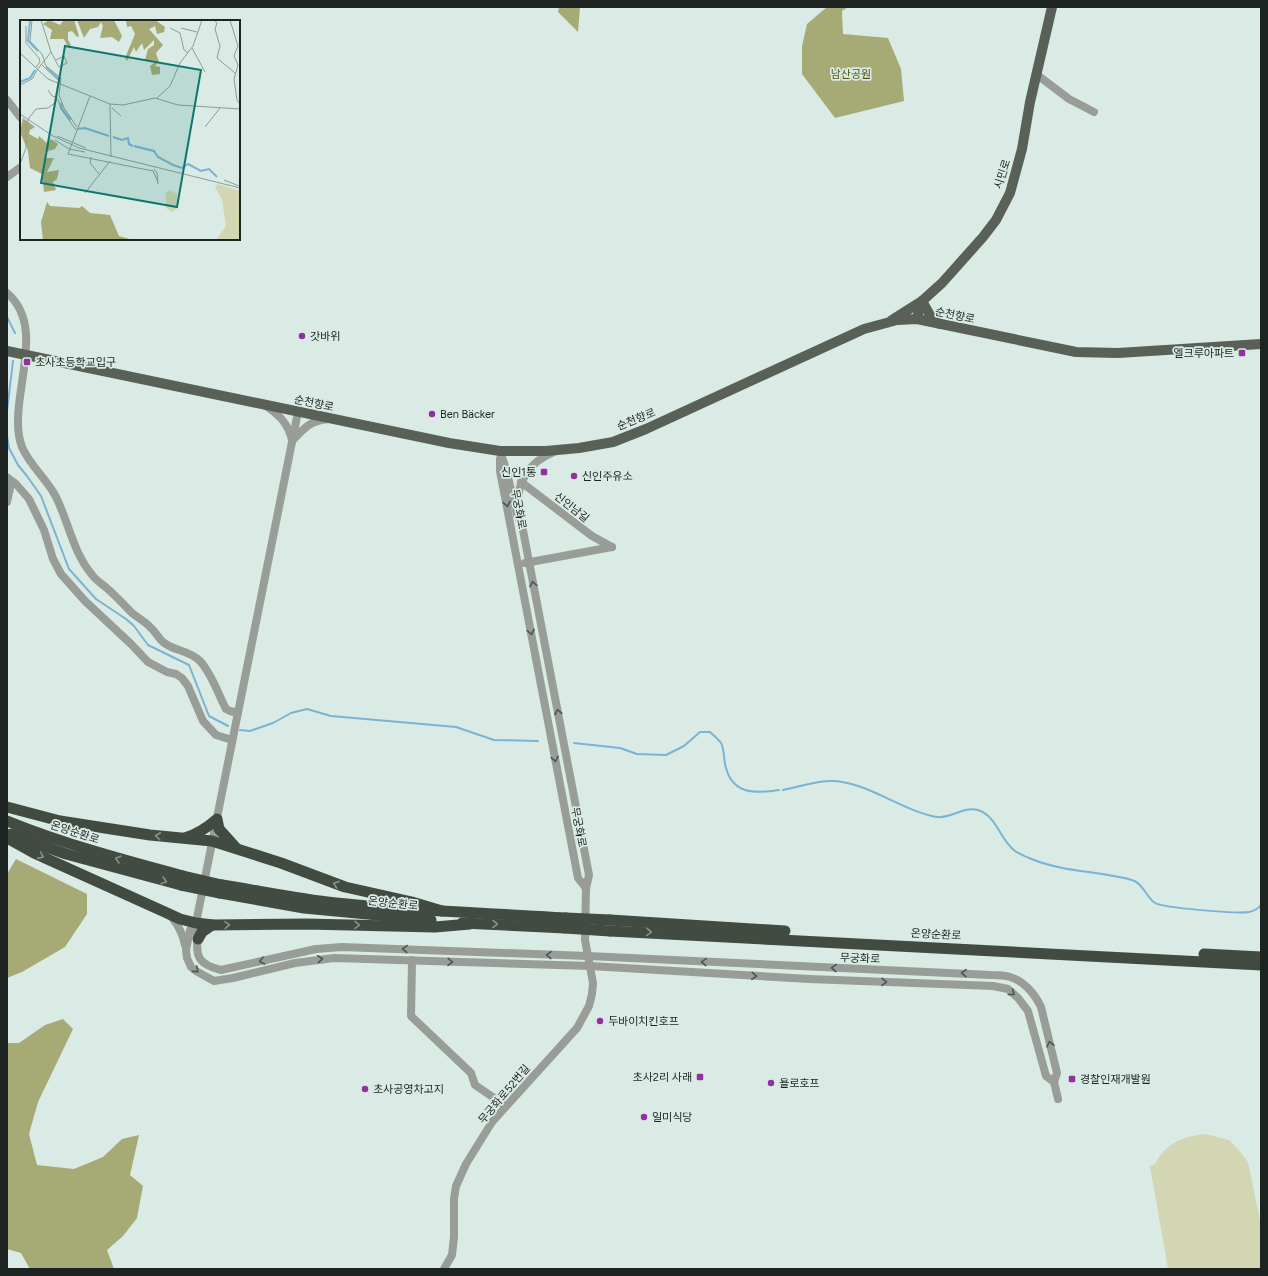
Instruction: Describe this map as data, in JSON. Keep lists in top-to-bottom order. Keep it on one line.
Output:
{"streets":{"highway":["온양순환로"],"main road":["시민로","순천향로"],"street":["신인남길","무궁화로","무궁화로52번길"]},"crossings":[["시민로","순천향로"],["순천향로","무궁화로"],["신인남길","무궁화로"],["무궁화로","무궁화로52번길"]],"parks":["남산공원"],"places":{"other":["갓바위","Ben Bäcker","신인주유소","두바이치킨호프","욜로호프","초사공영차고지","일미식당"],"transit":["엘크루아파트","초사초등학교입구","신인1통","초사2리 사래","경찰인재개발원"]}}
